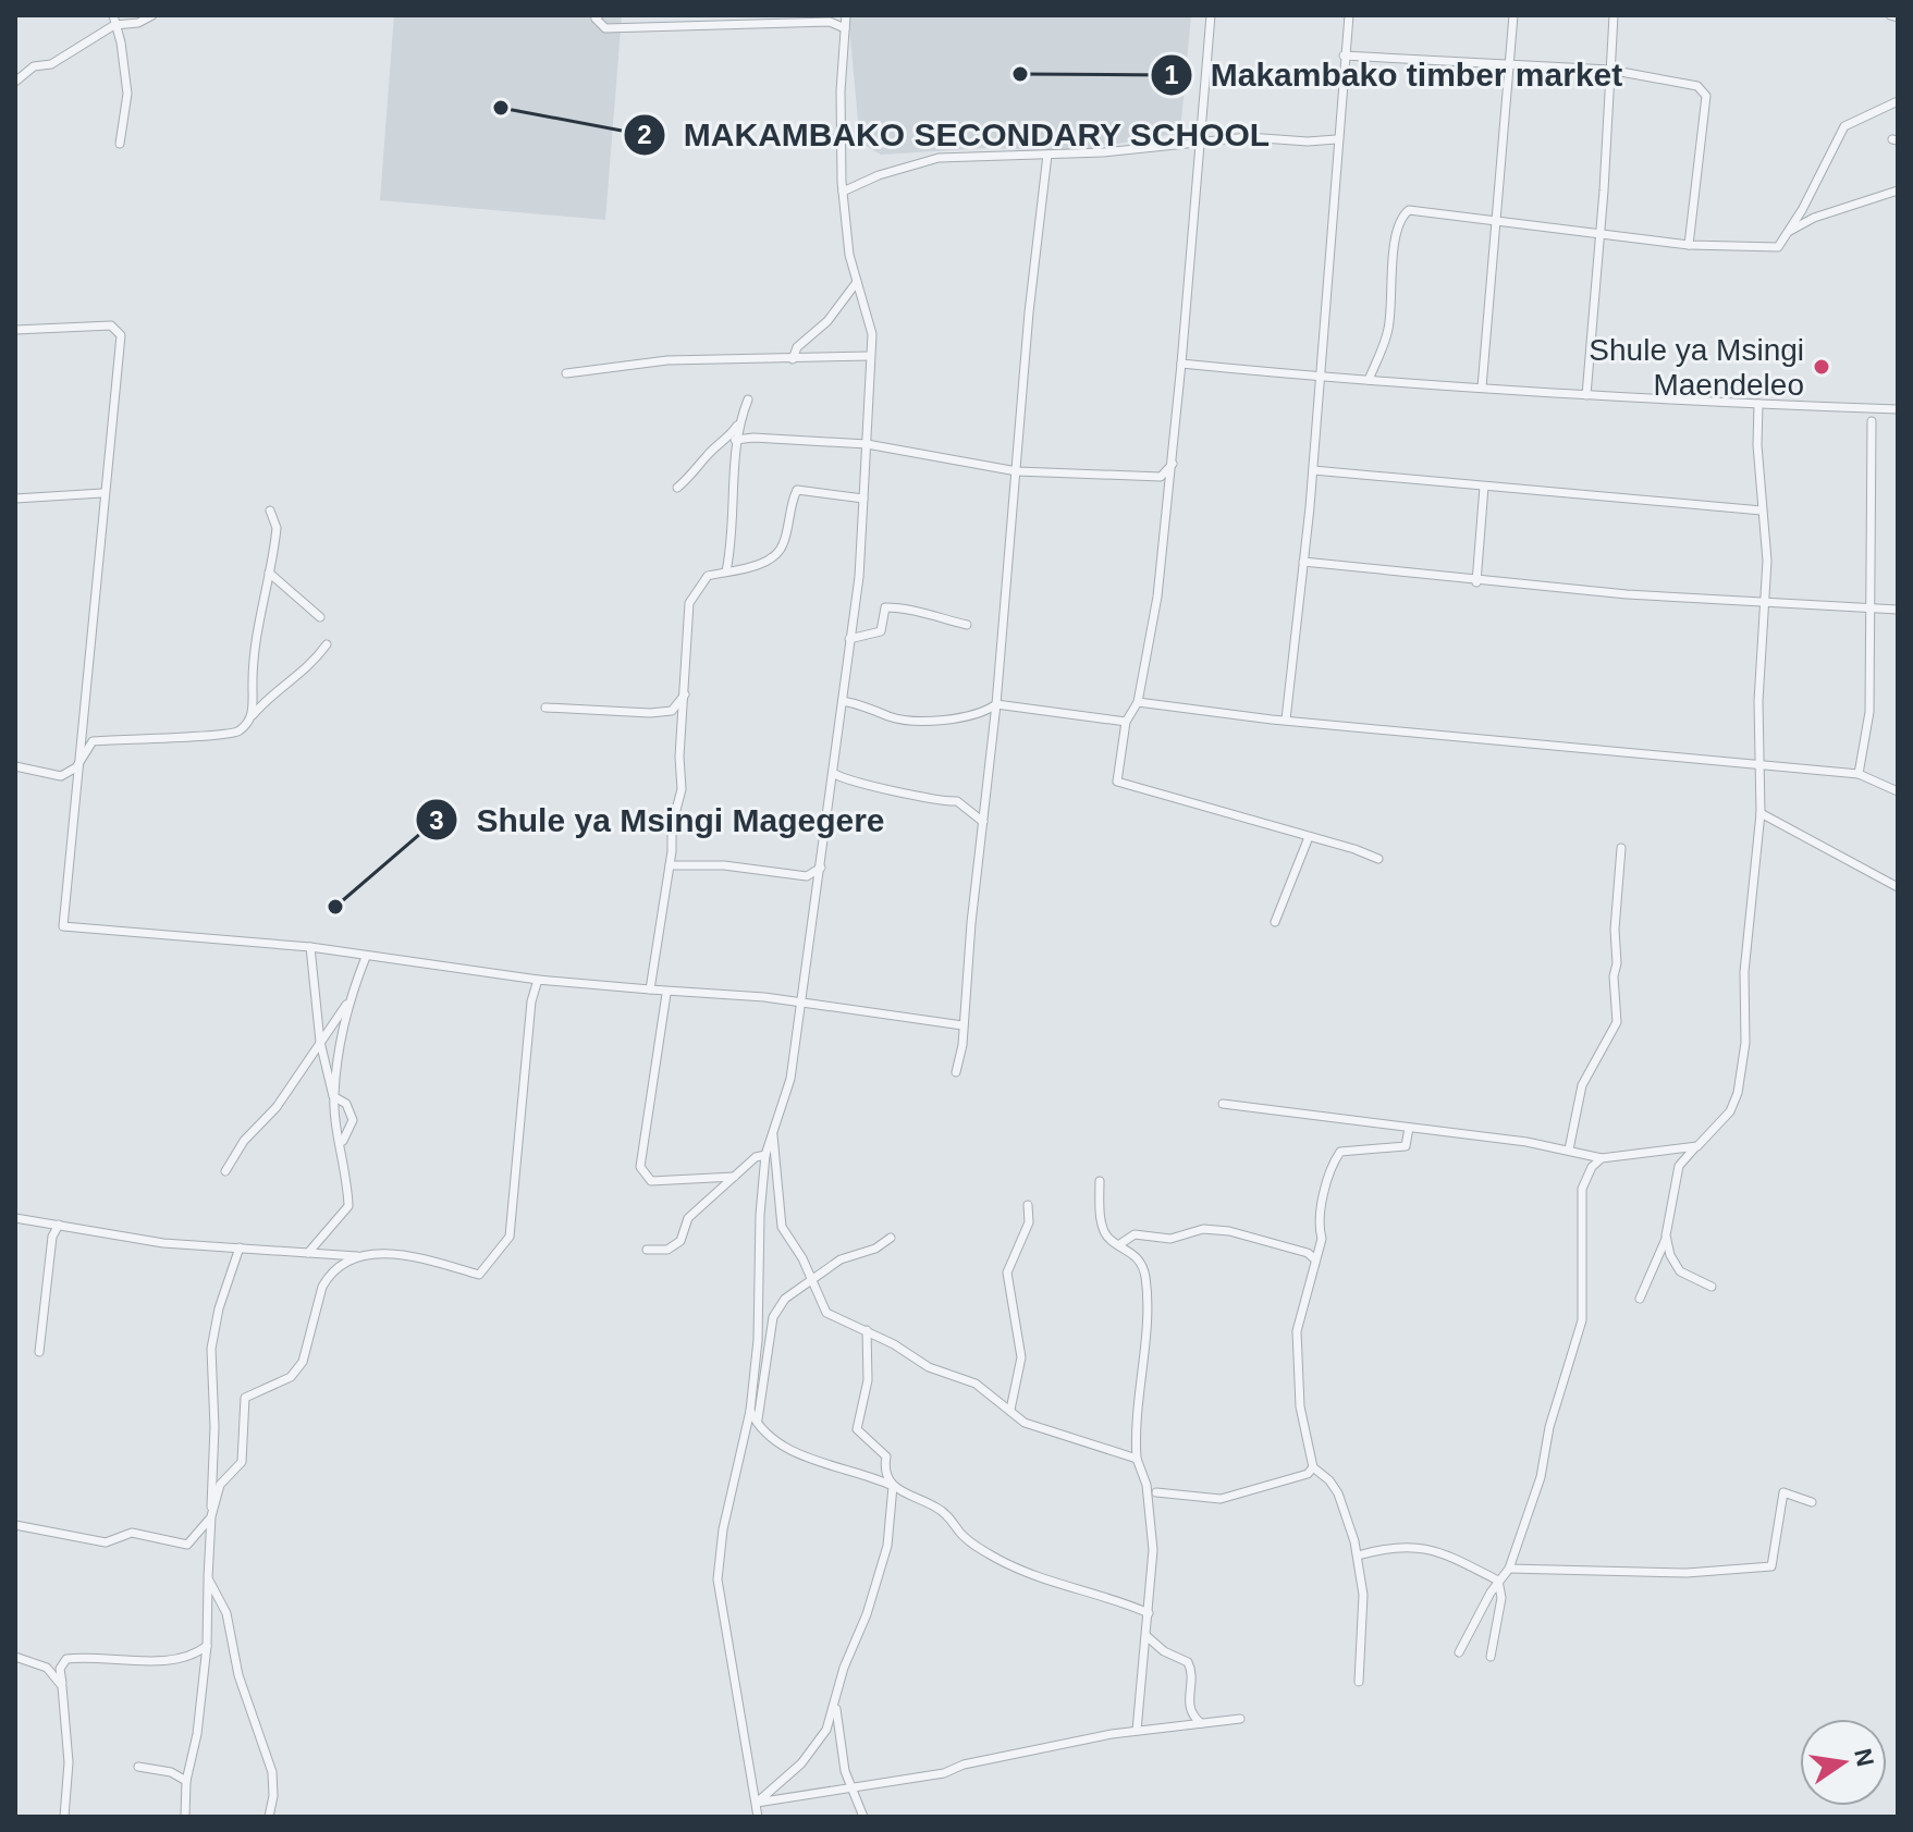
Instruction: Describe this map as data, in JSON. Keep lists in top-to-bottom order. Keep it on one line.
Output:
{"places":["Makambako timber market","MAKAMBAKO SECONDARY SCHOOL","Shule ya Msingi Maendeleo","Shule ya Msingi Magegere"],"north":"right"}
